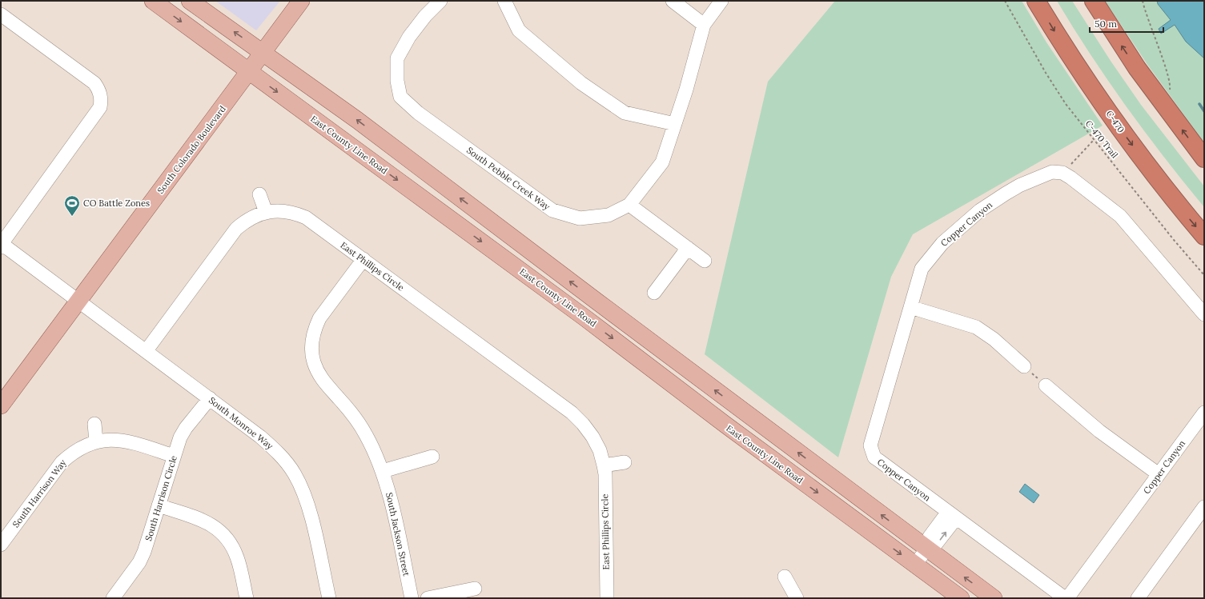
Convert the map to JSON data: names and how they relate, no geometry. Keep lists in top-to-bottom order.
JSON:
{
  "streets": {
    "highway": ["C-470"],
    "main road": ["East County Line Road", "South Colorado Boulevard"],
    "street": [
      "South Pebble Creek Way",
      "Copper Canyon",
      "East Phillips Circle",
      "South Monroe Way",
      "South Harrison Way",
      "South Harrison Circle",
      "South Jackson Street"
    ],
    "path": ["C-470 Trail"]
  },
  "crossings": [
    ["East County Line Road", "South Colorado Boulevard"],
    ["South Colorado Boulevard", "South Monroe Way"],
    ["East Phillips Circle", "South Monroe Way"],
    ["East Phillips Circle", "South Jackson Street"],
    ["South Monroe Way", "South Harrison Circle"],
    ["South Harrison Way", "South Harrison Circle"]
  ],
  "places": {
    "sports": ["CO Battle Zones"]
  },
  "scale_bar": "50 m"
}
